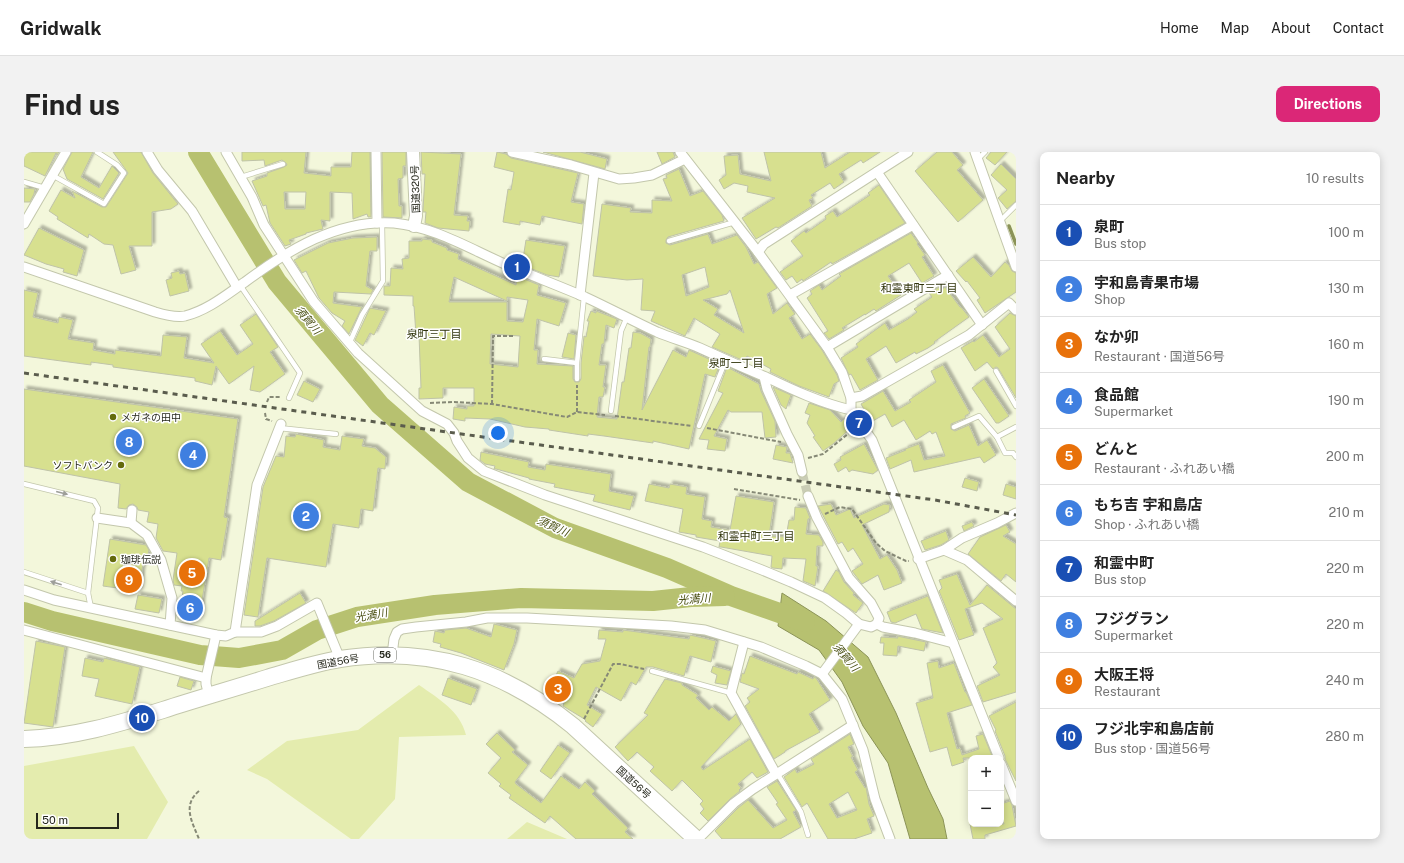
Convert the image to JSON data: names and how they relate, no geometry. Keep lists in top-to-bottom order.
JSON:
{
  "streets": {
    "highway": ["56", "国道56号"],
    "street": ["国道320号"]
  },
  "districts": [
    "和霊東町三丁目",
    "泉町三丁目",
    "泉町一丁目",
    "和霊中町三丁目"
  ],
  "water": ["須賀川", "光満川"],
  "places": ["メガネの田中", "ソフトバンク", "珈琲伝説"],
  "scale_bar": "50 m",
  "page": {
    "header": "Gridwalk",
    "nav": [
      "Home",
      "Map",
      "About",
      "Contact"
    ],
    "buttons": "Directions",
    "title": "Find us",
    "heading": ["Nearby", "10 results"],
    "list": [
      {
        "mark": "1",
        "name": "泉町",
        "note": "Bus stop",
        "value": "100 m"
      },
      {
        "mark": "2",
        "name": "宇和島青果市場",
        "note": "Shop",
        "value": "130 m"
      },
      {
        "mark": "3",
        "name": "なか卯",
        "note": "Restaurant · 国道56号",
        "value": "160 m"
      },
      {
        "mark": "4",
        "name": "食品館",
        "note": "Supermarket",
        "value": "190 m"
      },
      {
        "mark": "5",
        "name": "どんと",
        "note": "Restaurant · ふれあい橋",
        "value": "200 m"
      },
      {
        "mark": "6",
        "name": "もち吉 宇和島店",
        "note": "Shop · ふれあい橋",
        "value": "210 m"
      },
      {
        "mark": "7",
        "name": "和霊中町",
        "note": "Bus stop",
        "value": "220 m"
      },
      {
        "mark": "8",
        "name": "フジグラン",
        "note": "Supermarket",
        "value": "220 m"
      },
      {
        "mark": "9",
        "name": "大阪王将",
        "note": "Restaurant",
        "value": "240 m"
      },
      {
        "mark": "10",
        "name": "フジ北宇和島店前",
        "note": "Bus stop · 国道56号",
        "value": "280 m"
      }
    ],
    "pins": [
      "1",
      "7",
      "8",
      "4",
      "2",
      "5",
      "9",
      "6",
      "3",
      "10"
    ],
    "map_buttons": ["+", "−"],
    "scale": "50 m"
  }
}
